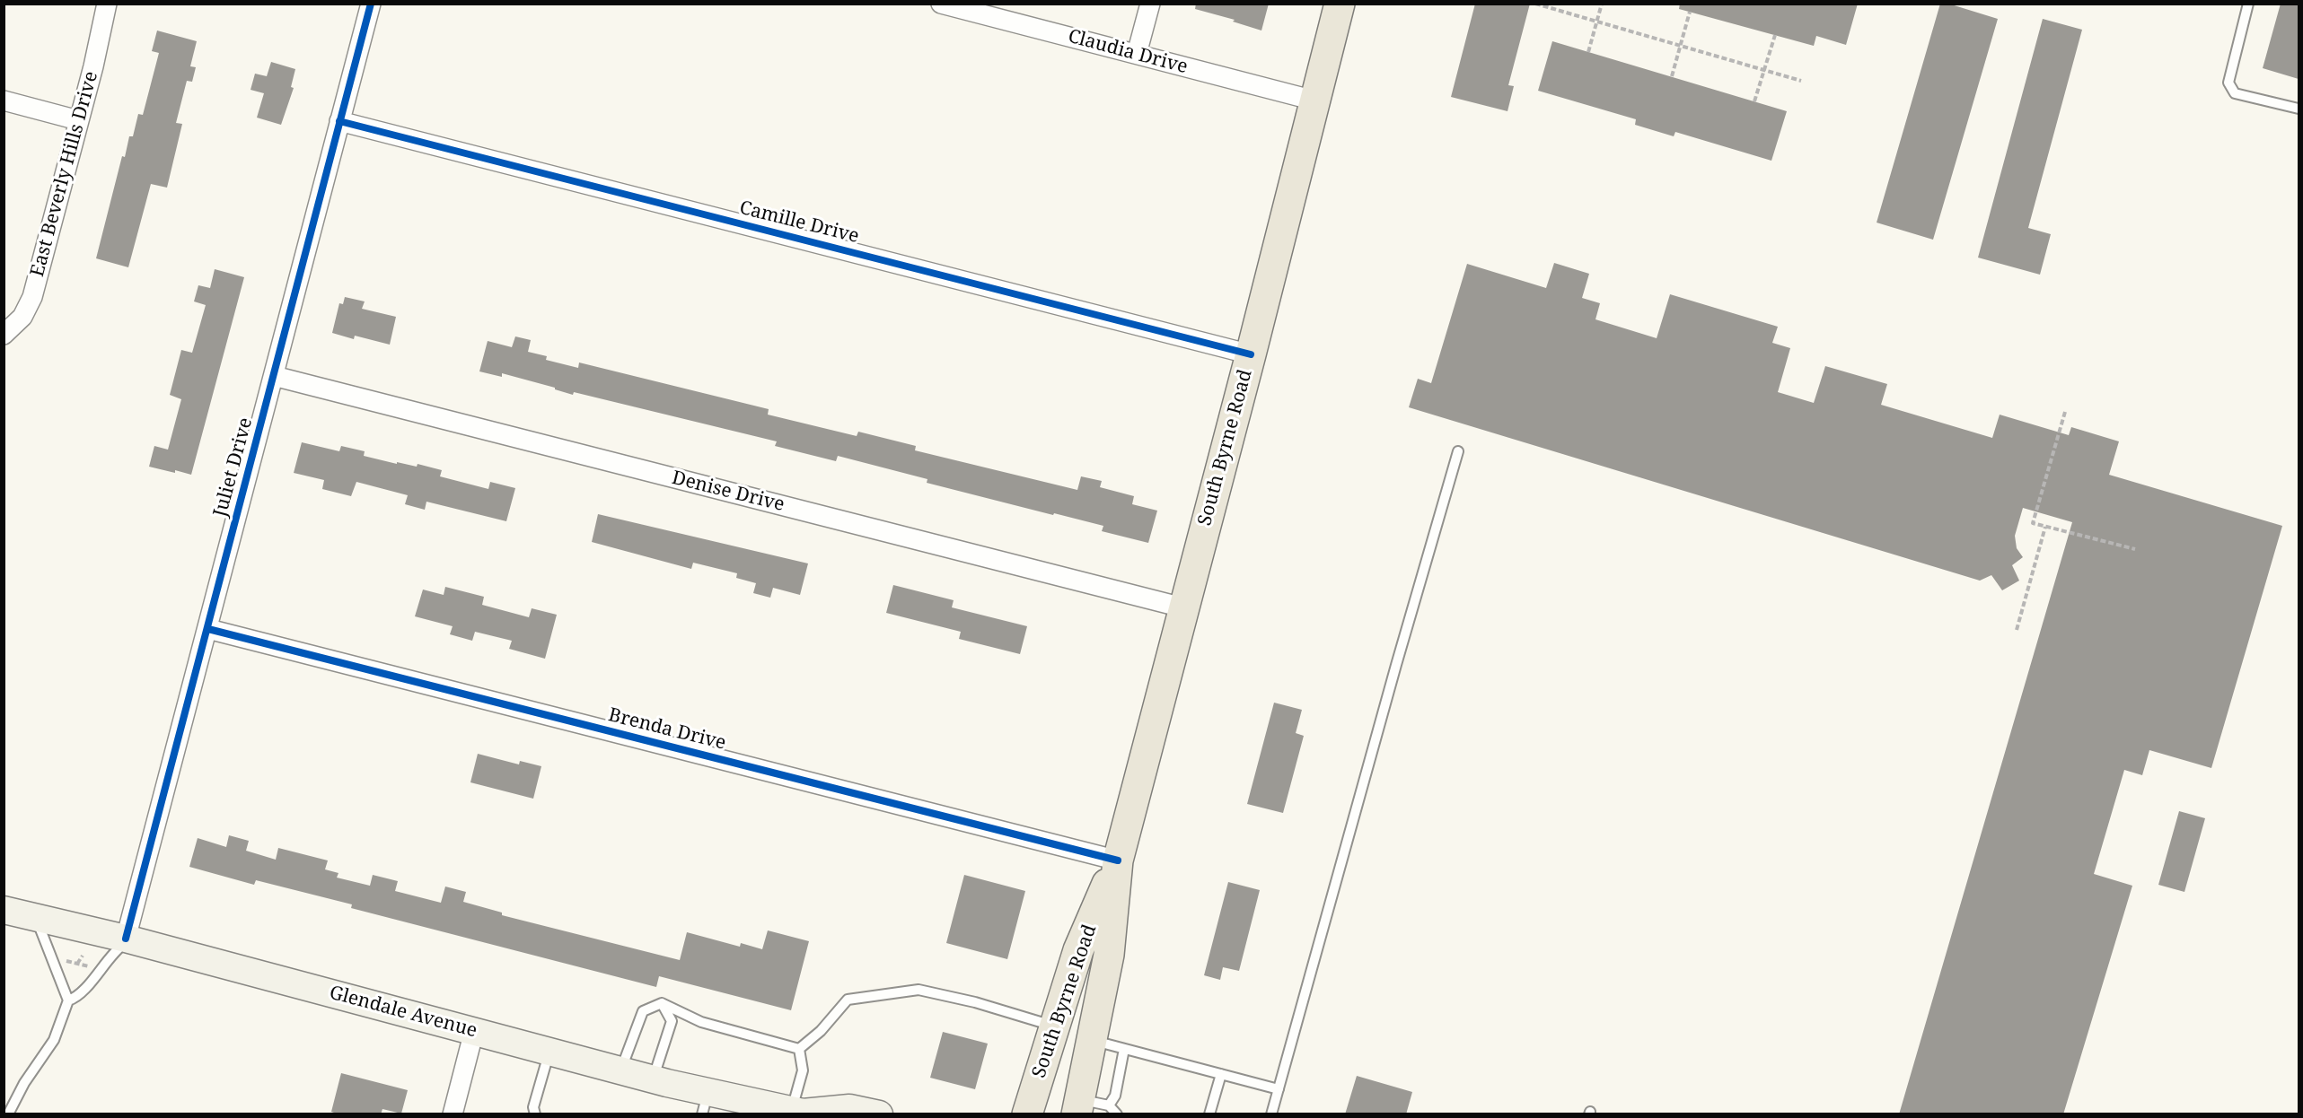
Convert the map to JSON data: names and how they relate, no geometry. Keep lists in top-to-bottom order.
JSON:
{
  "streets": {
    "main road": ["South Byrne Road", "Glendale Avenue"],
    "street": [
      "Claudia Drive",
      "East Beverly Hills Drive",
      "Camille Drive",
      "Juliet Drive",
      "Denise Drive",
      "Brenda Drive"
    ]
  },
  "crossings": [
    ["Claudia Drive", "South Byrne Road"],
    ["Camille Drive", "South Byrne Road"],
    ["Camille Drive", "Juliet Drive"],
    ["South Byrne Road", "Denise Drive"],
    ["South Byrne Road", "Brenda Drive"],
    ["Juliet Drive", "Denise Drive"],
    ["Juliet Drive", "Brenda Drive"],
    ["Juliet Drive", "Glendale Avenue"]
  ]
}
